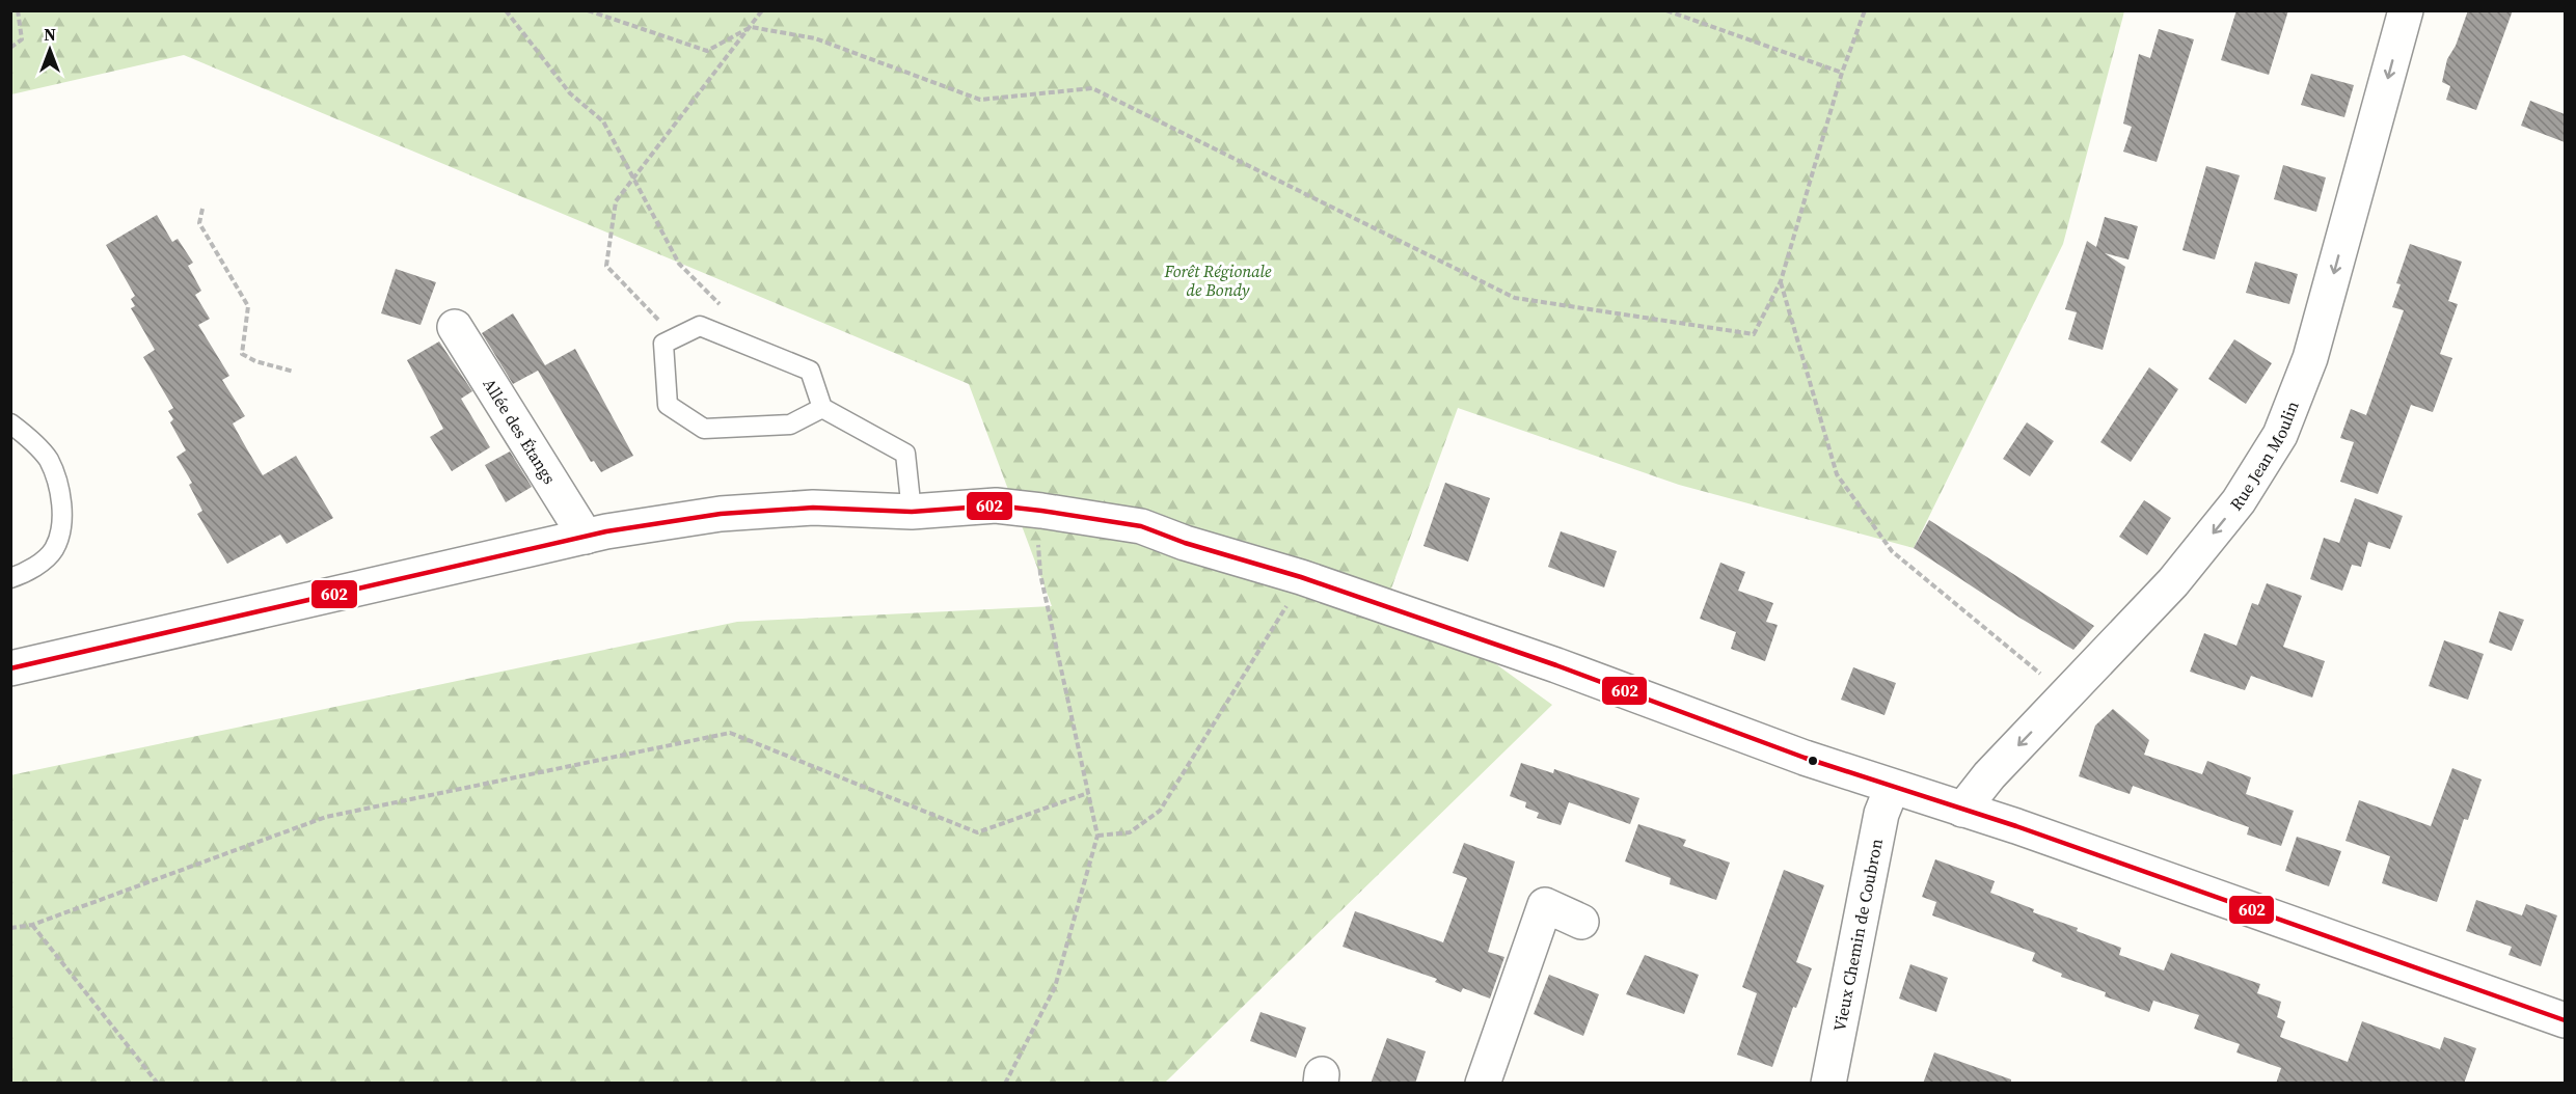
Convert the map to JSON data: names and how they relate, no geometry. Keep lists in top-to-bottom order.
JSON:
{
  "streets": {
    "street": ["Allée des Étangs", "Rue Jean Moulin", "Vieux Chemin de Coubron"]
  },
  "one_way": ["Rue Jean Moulin"],
  "parks": ["Forêt Régionale de Bondy"],
  "lines": ["transit line 602"],
  "north": "top"
}
